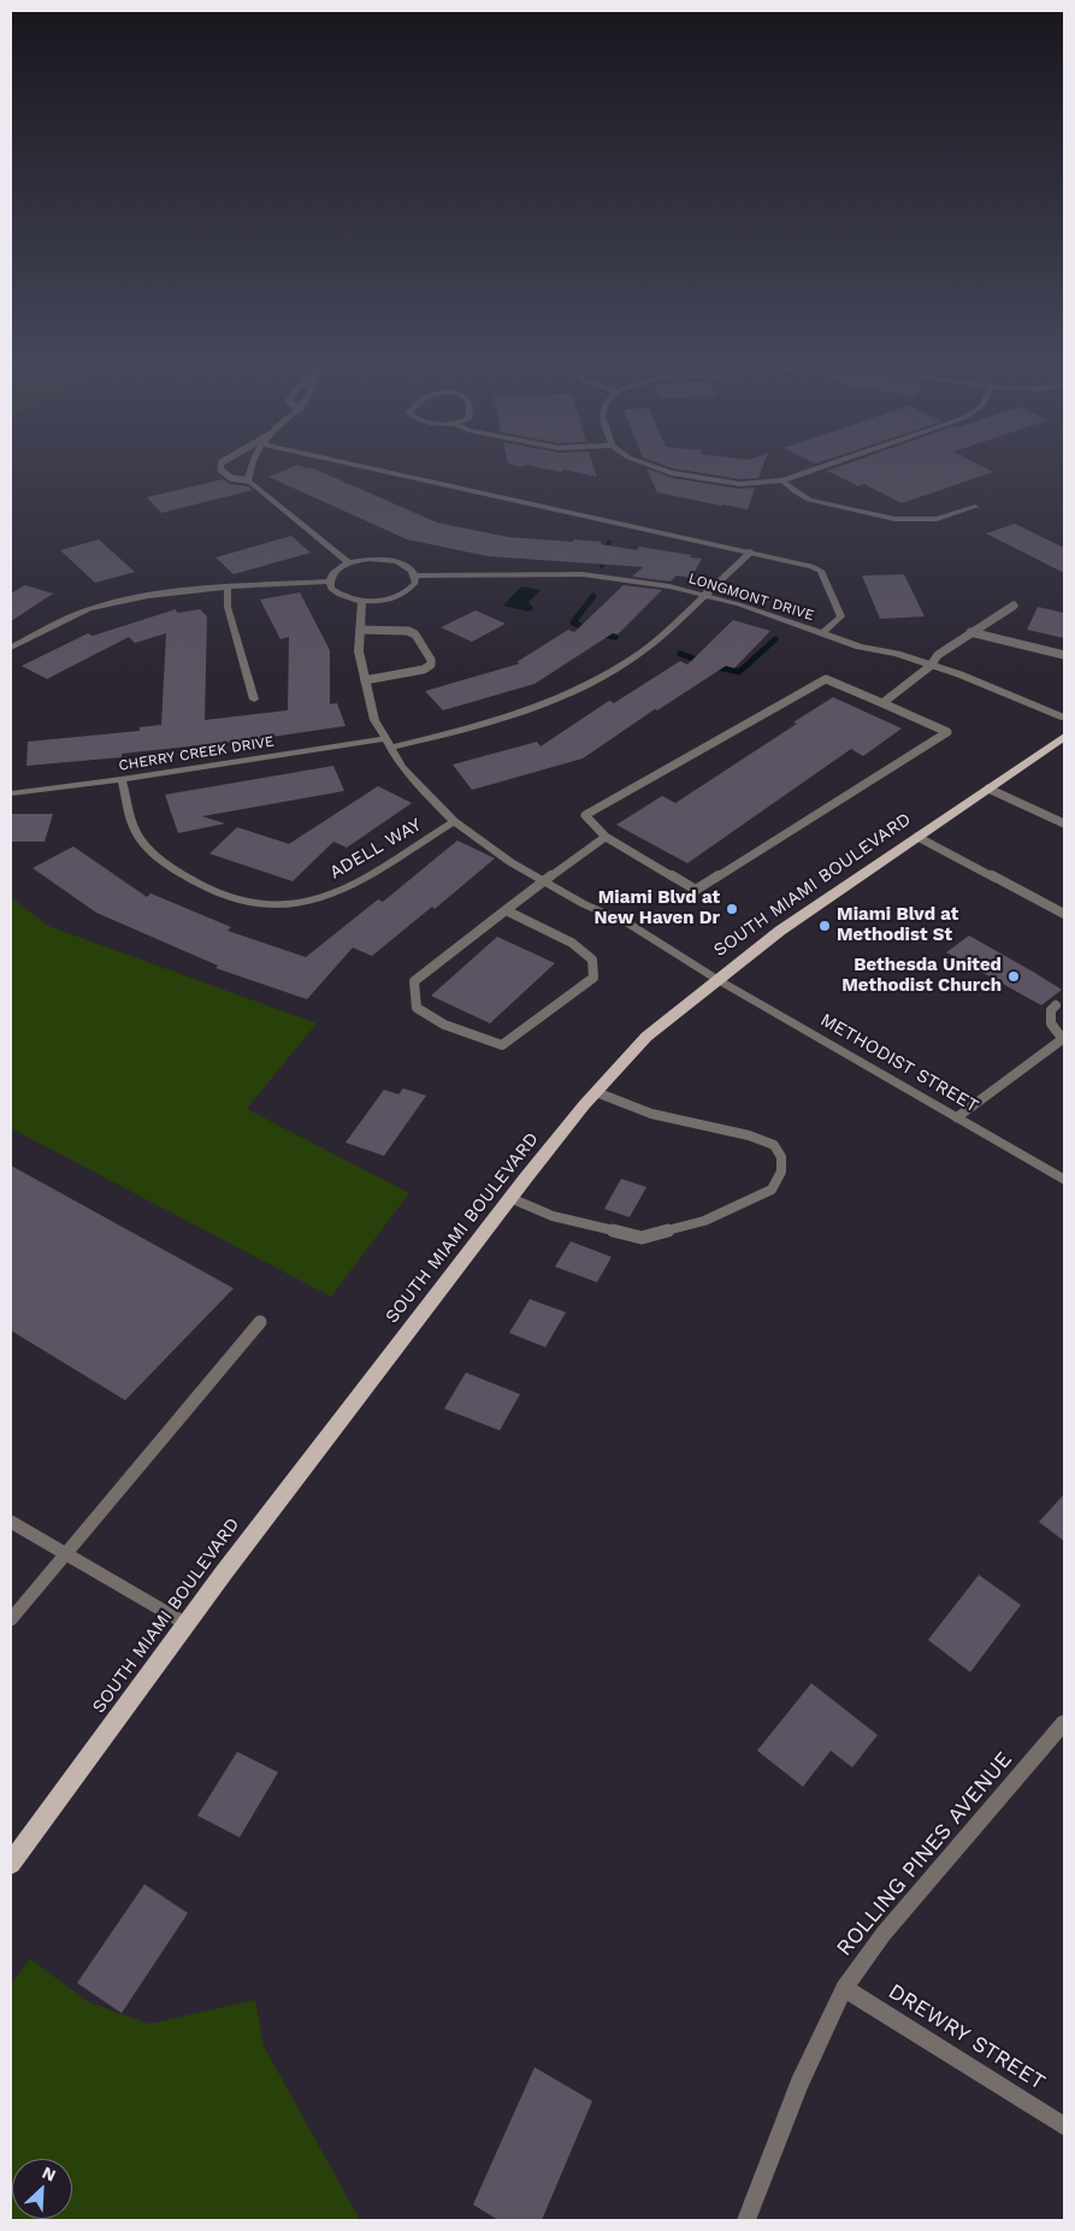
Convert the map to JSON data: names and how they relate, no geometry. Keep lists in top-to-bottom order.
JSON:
{
  "streets": {
    "main road": ["SOUTH MIAMI BOULEVARD"],
    "street": [
      "LONGMONT DRIVE",
      "CHERRY CREEK DRIVE",
      "ADELL WAY",
      "METHODIST STREET",
      "ROLLING PINES AVENUE",
      "DREWRY STREET"
    ]
  },
  "crossings": [
    ["LONGMONT DRIVE", "CHERRY CREEK DRIVE"],
    ["CHERRY CREEK DRIVE", "ADELL WAY"],
    ["CHERRY CREEK DRIVE", "METHODIST STREET"],
    ["ADELL WAY", "METHODIST STREET"],
    ["SOUTH MIAMI BOULEVARD", "METHODIST STREET"],
    ["ROLLING PINES AVENUE", "DREWRY STREET"]
  ],
  "places": ["Miami Blvd at New Haven Dr", "Miami Blvd at Methodist St", "Bethesda United Methodist Church"],
  "north": "top right"
}
